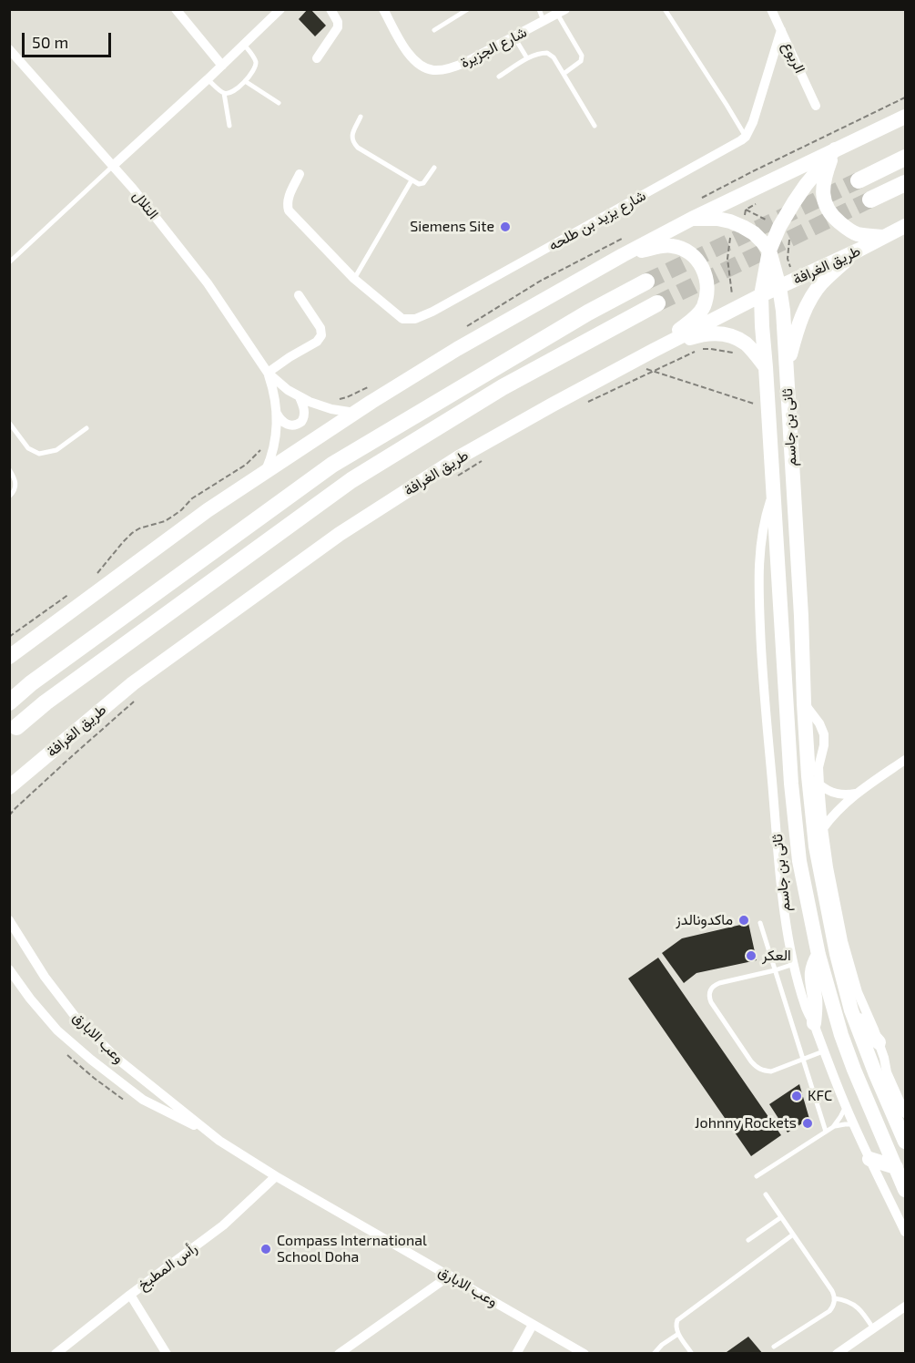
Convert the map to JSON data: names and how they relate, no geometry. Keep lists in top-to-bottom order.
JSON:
{
  "streets": {
    "main road": ["طريق الغرافة", "ثانى بن جاسم"],
    "street": [
      "شارع الجزيرة",
      "الربوع",
      "التلال",
      "شارع يزيد بن طلحه",
      "وعب الابارق",
      "رأس المطبخ"
    ]
  },
  "crossings": [
    ["طريق الغرافة", "ثانى بن جاسم"],
    ["وعب الابارق", "رأس المطبخ"]
  ],
  "places": [
    "Siemens Site",
    "ماكدونالدز",
    "العكر",
    "KFC",
    "Johnny Rockets",
    "Compass International School Doha"
  ],
  "scale_bar": "50 m"
}
